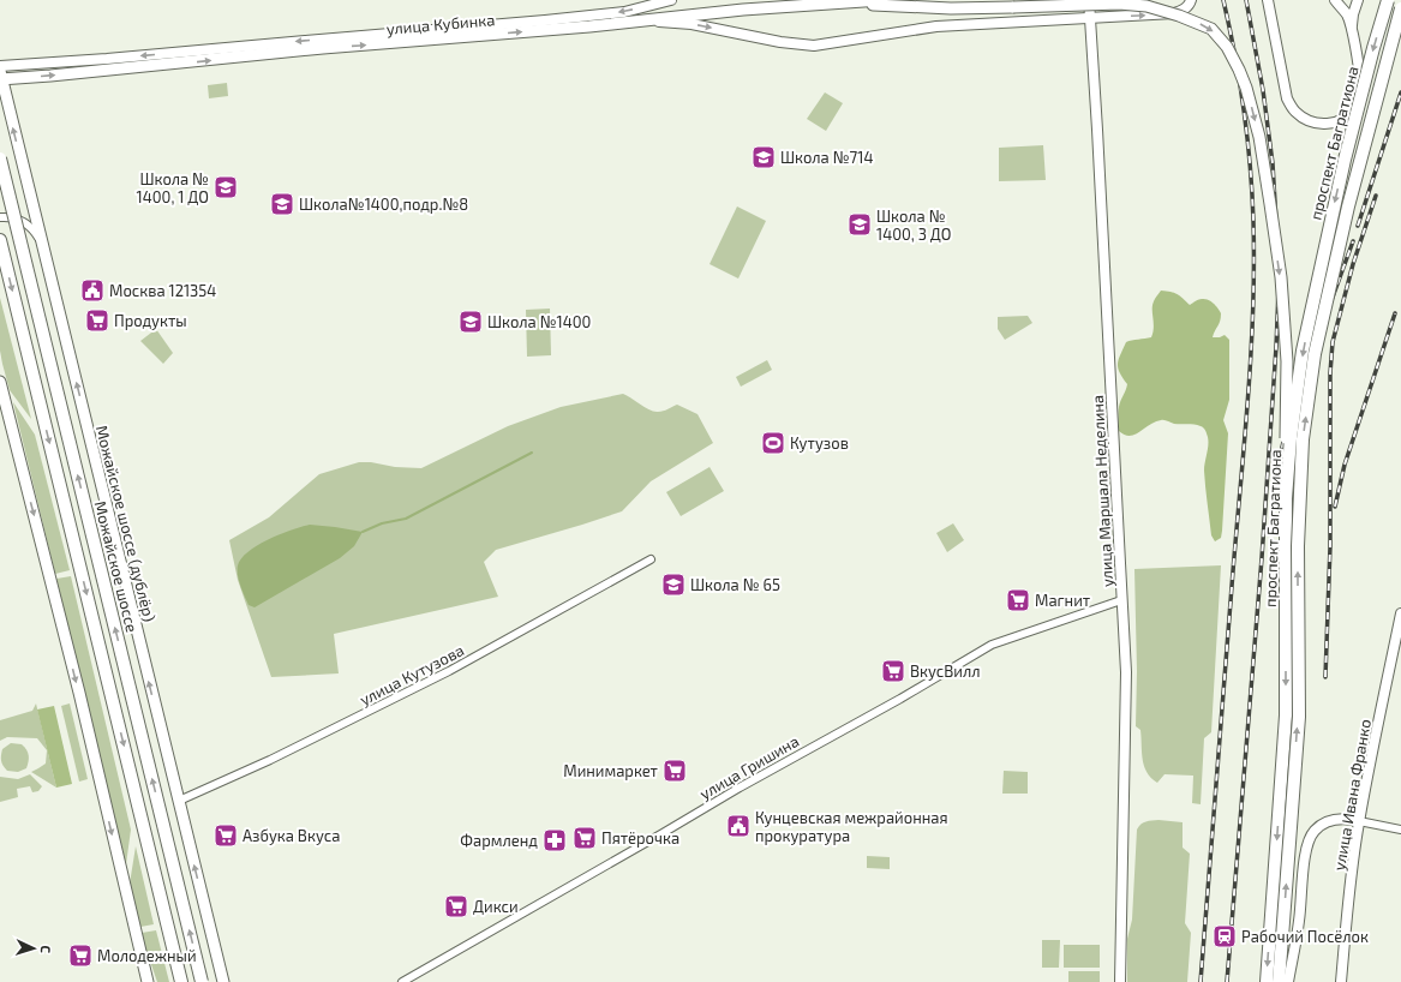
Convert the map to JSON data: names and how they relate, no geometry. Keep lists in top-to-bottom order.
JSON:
{
  "streets": {
    "main road": [
      "улица Кубинка",
      "проспект Багратиона",
      "Можайское шоссе (дублёр)",
      "Можайское шоссе"
    ],
    "street": [
      "улица Маршала Неделина",
      "улица Кутузова",
      "улица Гришина",
      "улица Ивана Франко"
    ]
  },
  "crossings": [
    ["улица Кубинка", "Можайское шоссе (дублёр)"],
    ["улица Маршала Неделина", "улица Гришина"],
    ["Можайское шоссе (дублёр)", "улица Кутузова"]
  ],
  "one_way": ["улица Кубинка"],
  "places": {
    "school or university": [
      "Школа №714",
      "Школа № 1400, 1 ДО",
      "Школа№1400,подр.№8",
      "Школа № 1400, 3 ДО",
      "Школа №1400",
      "Школа № 65"
    ],
    "public building": ["Москва 121354", "Кунцевская межрайонная прокуратура"],
    "supermarket": [
      "Продукты",
      "Магнит",
      "ВкусВилл",
      "Минимаркет",
      "Азбука Вкуса",
      "Пятёрочка",
      "Дикси",
      "Молодежный"
    ],
    "sports": ["Кутузов"],
    "pharmacy": ["Фармленд"],
    "station": ["Рабочий Посёлок"]
  },
  "north": "right"
}
